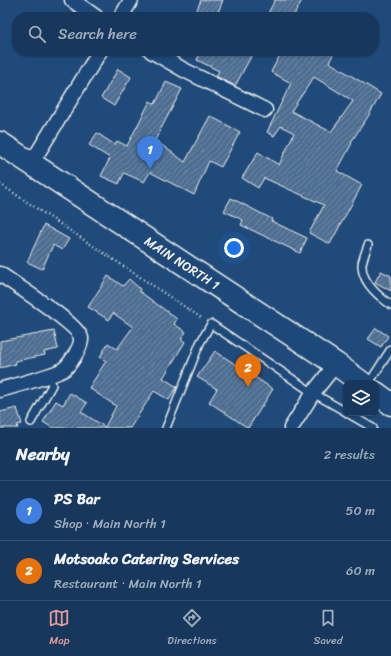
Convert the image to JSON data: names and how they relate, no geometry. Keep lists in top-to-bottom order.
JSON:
{
  "streets": {
    "main road": ["MAIN NORTH 1"]
  },
  "page": {
    "search": "Search here",
    "pins": ["1", "2"],
    "heading": ["Nearby", "2 results"],
    "list": [
      {
        "mark": "1",
        "name": "PS Bar",
        "note": "Shop · Main North 1",
        "value": "50 m"
      },
      {
        "mark": "2",
        "name": "Motsoako Catering Services",
        "note": "Restaurant · Main North 1",
        "value": "60 m"
      }
    ],
    "nav": ["Map", "Directions", "Saved"]
  }
}
